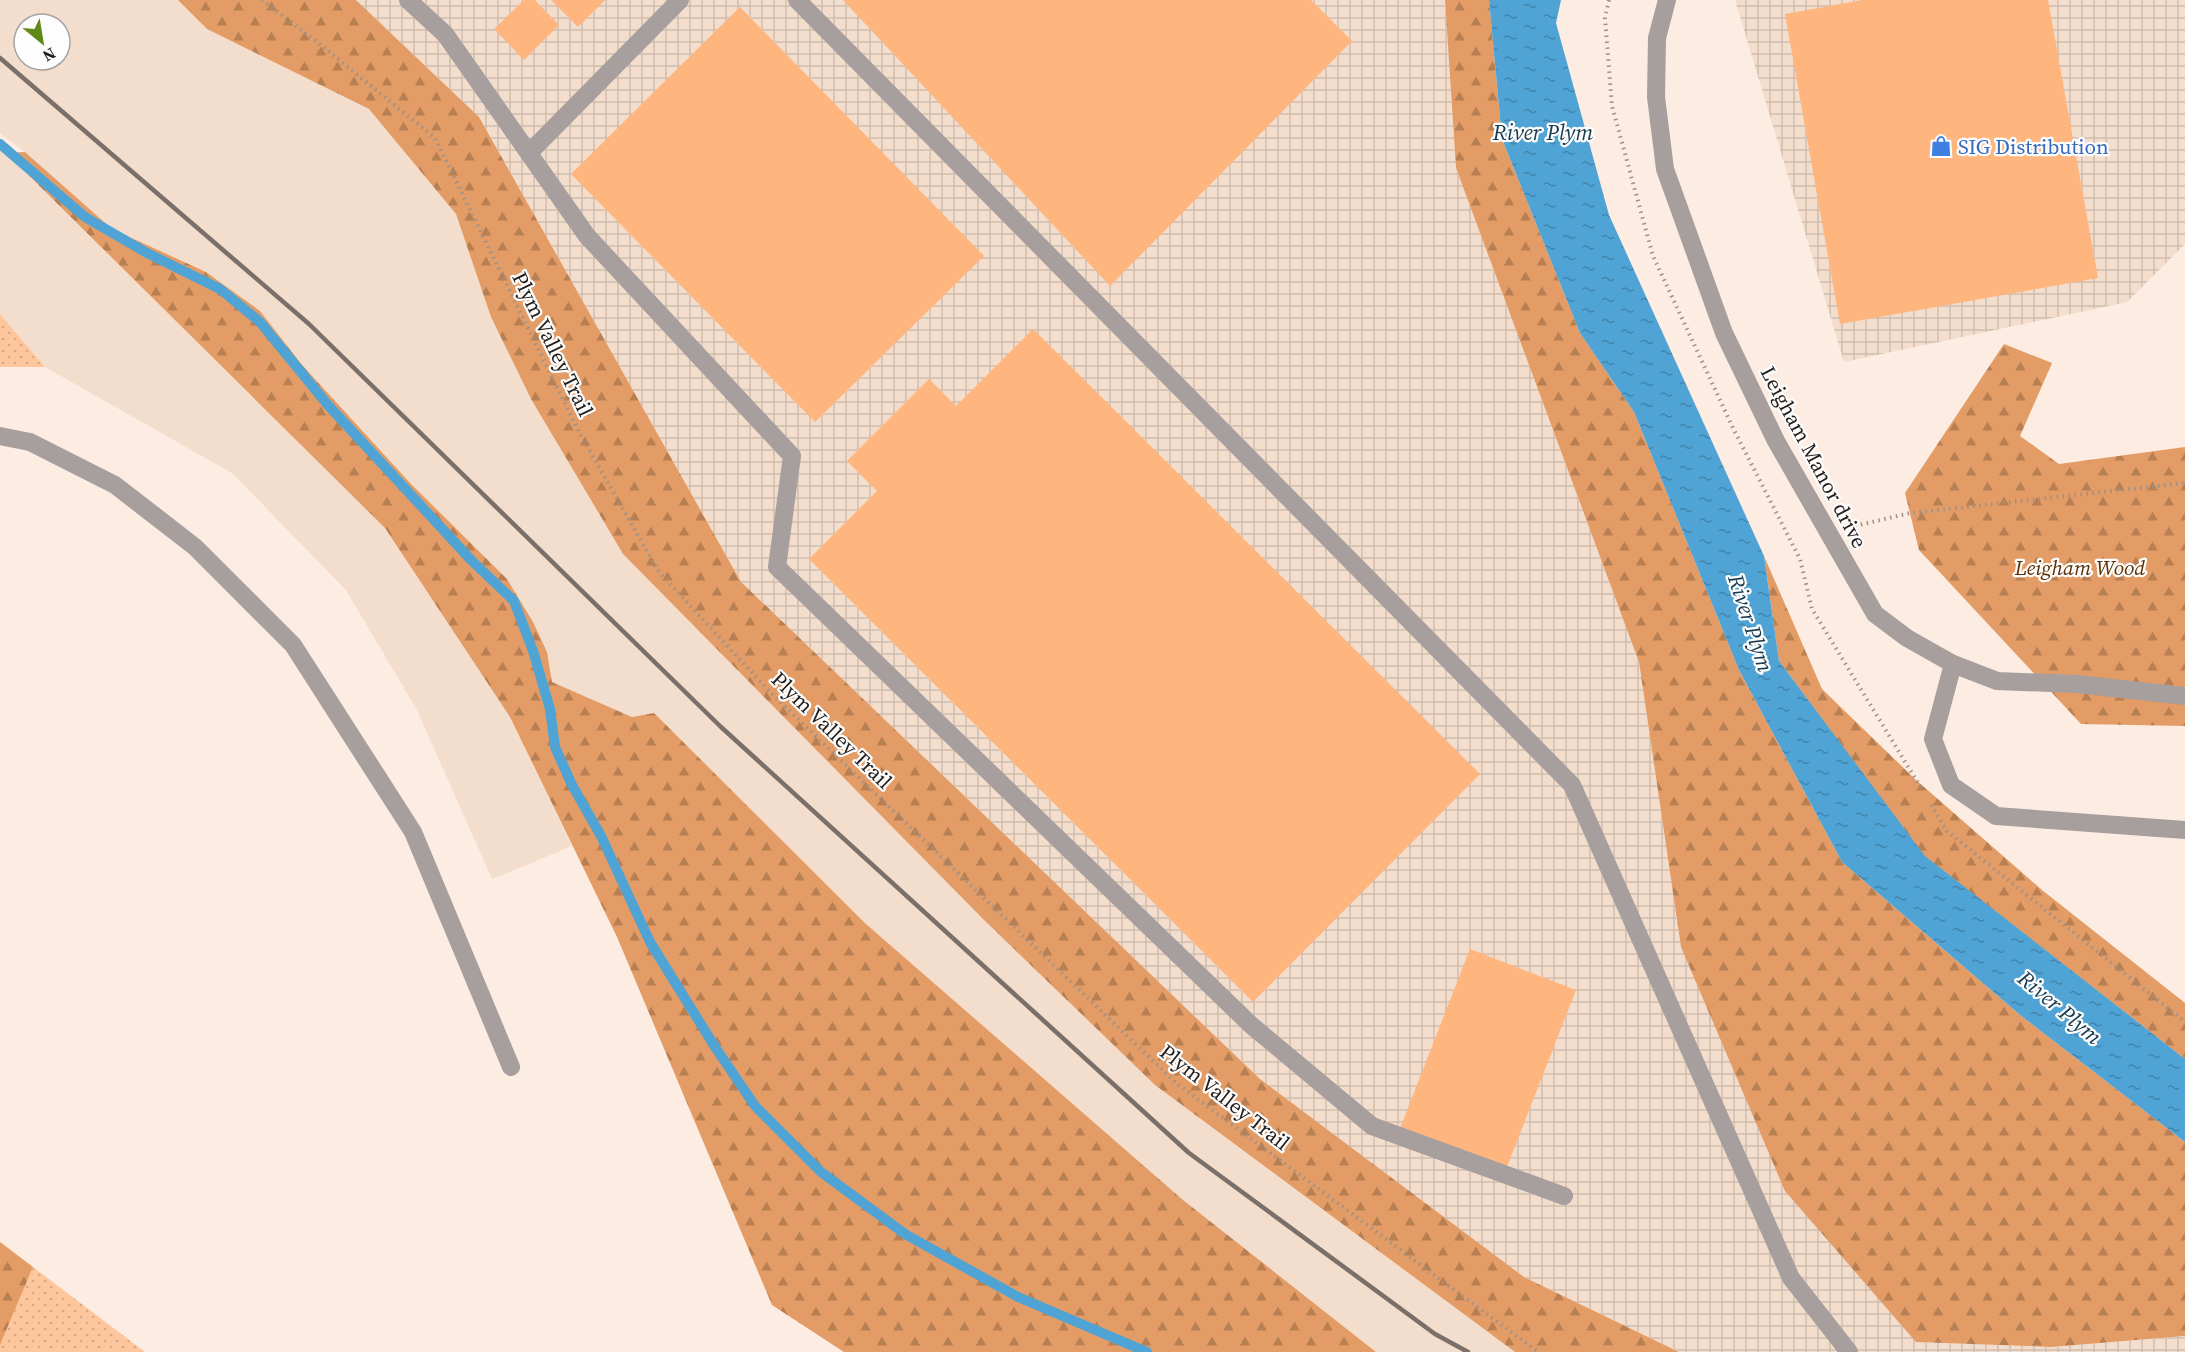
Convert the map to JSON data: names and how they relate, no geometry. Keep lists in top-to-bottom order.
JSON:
{
  "streets": {
    "street": ["Leigham Manor drive"],
    "path": ["Plym Valley Trail"]
  },
  "water": ["River Plym"],
  "parks": ["Leigham Wood"],
  "places": {
    "shop": ["SIG Distribution"]
  },
  "north": "bottom right"
}
